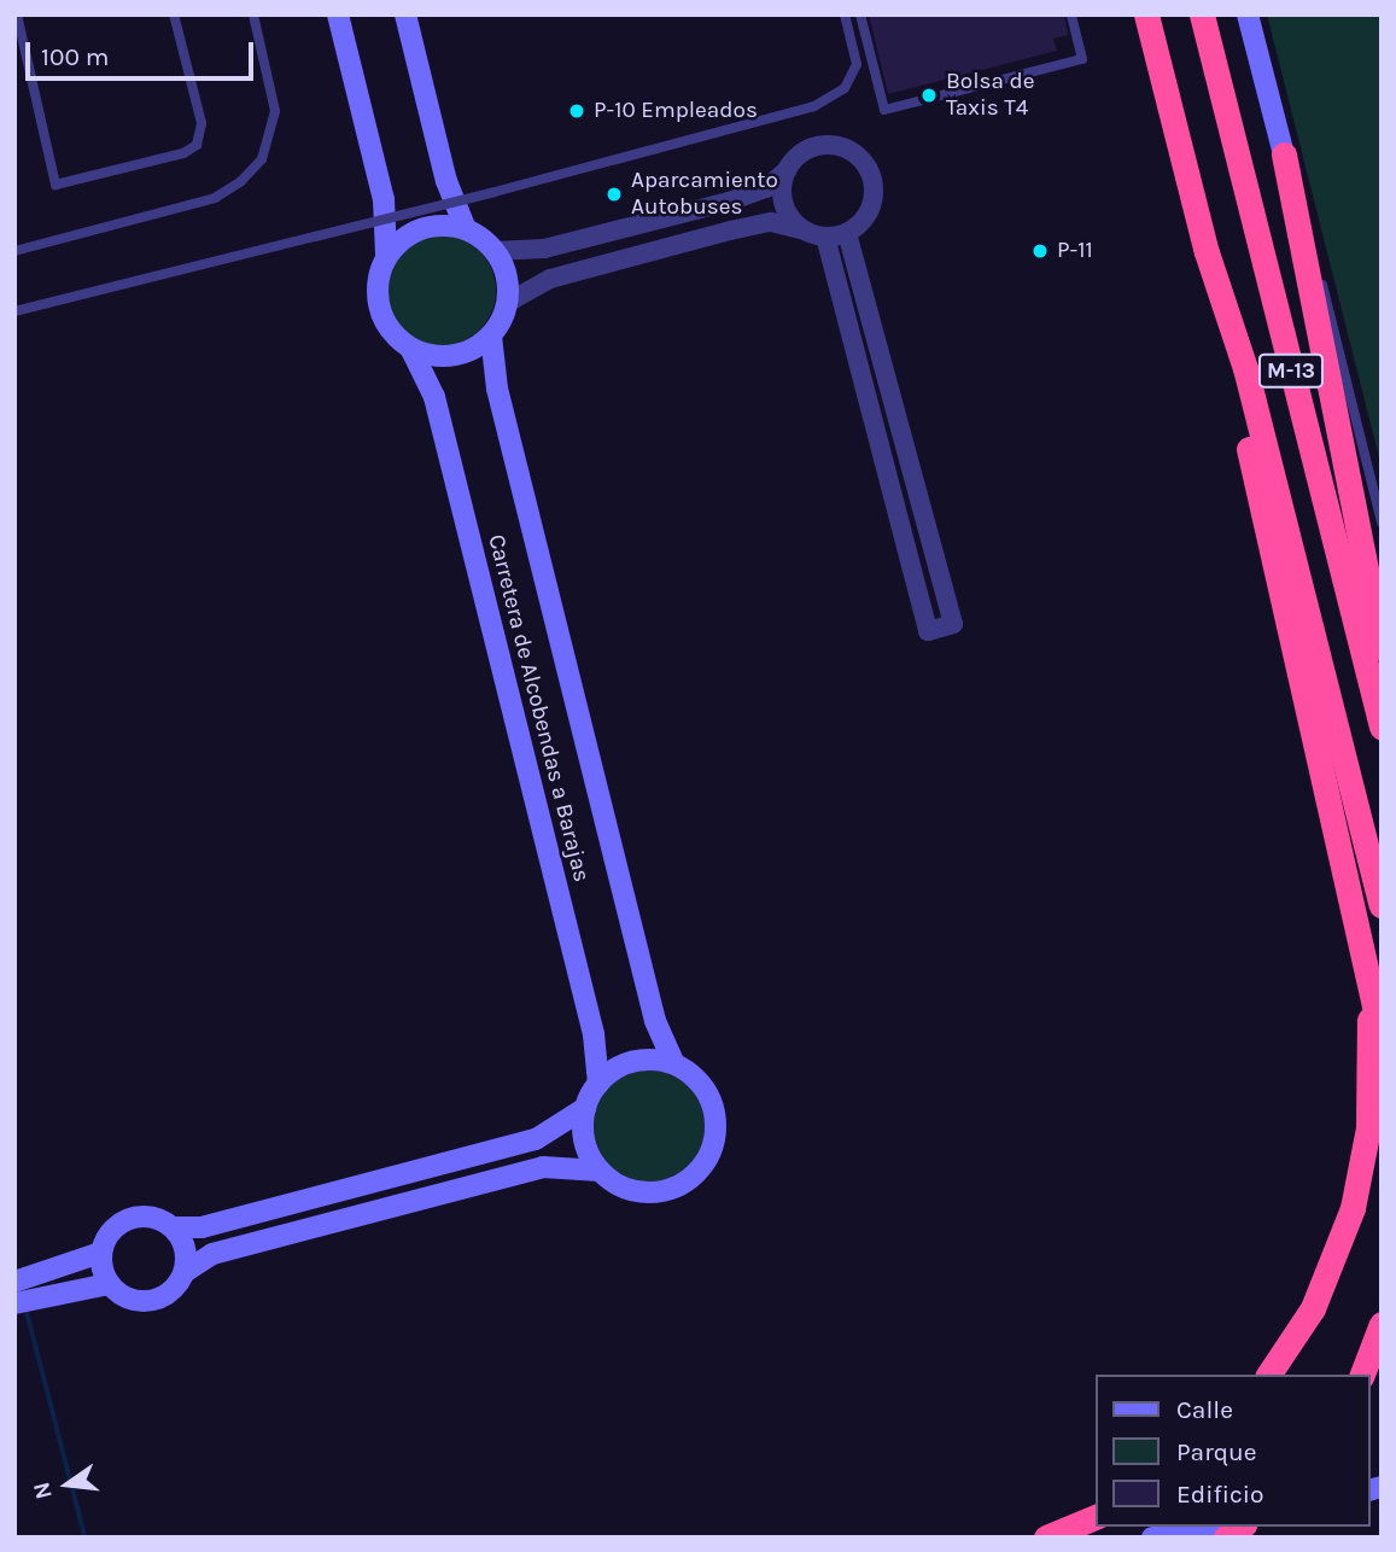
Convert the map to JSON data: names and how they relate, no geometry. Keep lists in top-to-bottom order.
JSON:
{
  "streets": {
    "highway": ["M-13"],
    "street": ["Carretera de Alcobendas a Barajas"]
  },
  "places": [
    "Bolsa de Taxis T4",
    "P-10 Empleados",
    "Aparcamiento Autobuses",
    "P-11"
  ],
  "legend": ["Calle", "Parque", "Edificio"],
  "scale_bar": "100 m",
  "north": "left"
}
